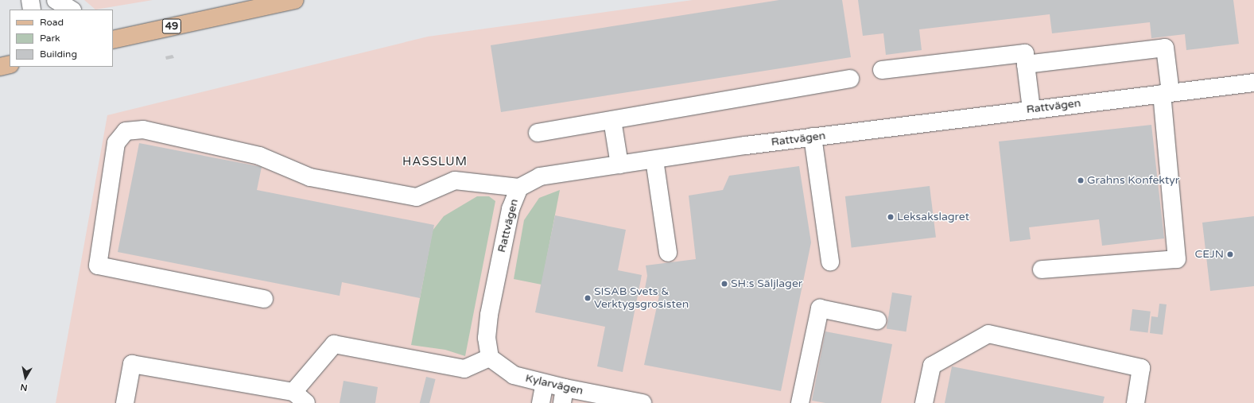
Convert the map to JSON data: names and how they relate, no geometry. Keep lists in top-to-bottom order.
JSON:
{
  "streets": {
    "main road": ["49"],
    "street": ["Rattvägen", "Kylarvägen"]
  },
  "crossings": [
    ["Rattvägen", "Kylarvägen"]
  ],
  "districts": ["HASSLUM"],
  "places": [
    "Grahns Konfektyr",
    "Leksakslagret",
    "CEJN",
    "SH:s Säljlager",
    "SISAB Svets & Verktygsgrosisten"
  ],
  "legend": ["Road", "Park", "Building"],
  "north": "bottom"
}
